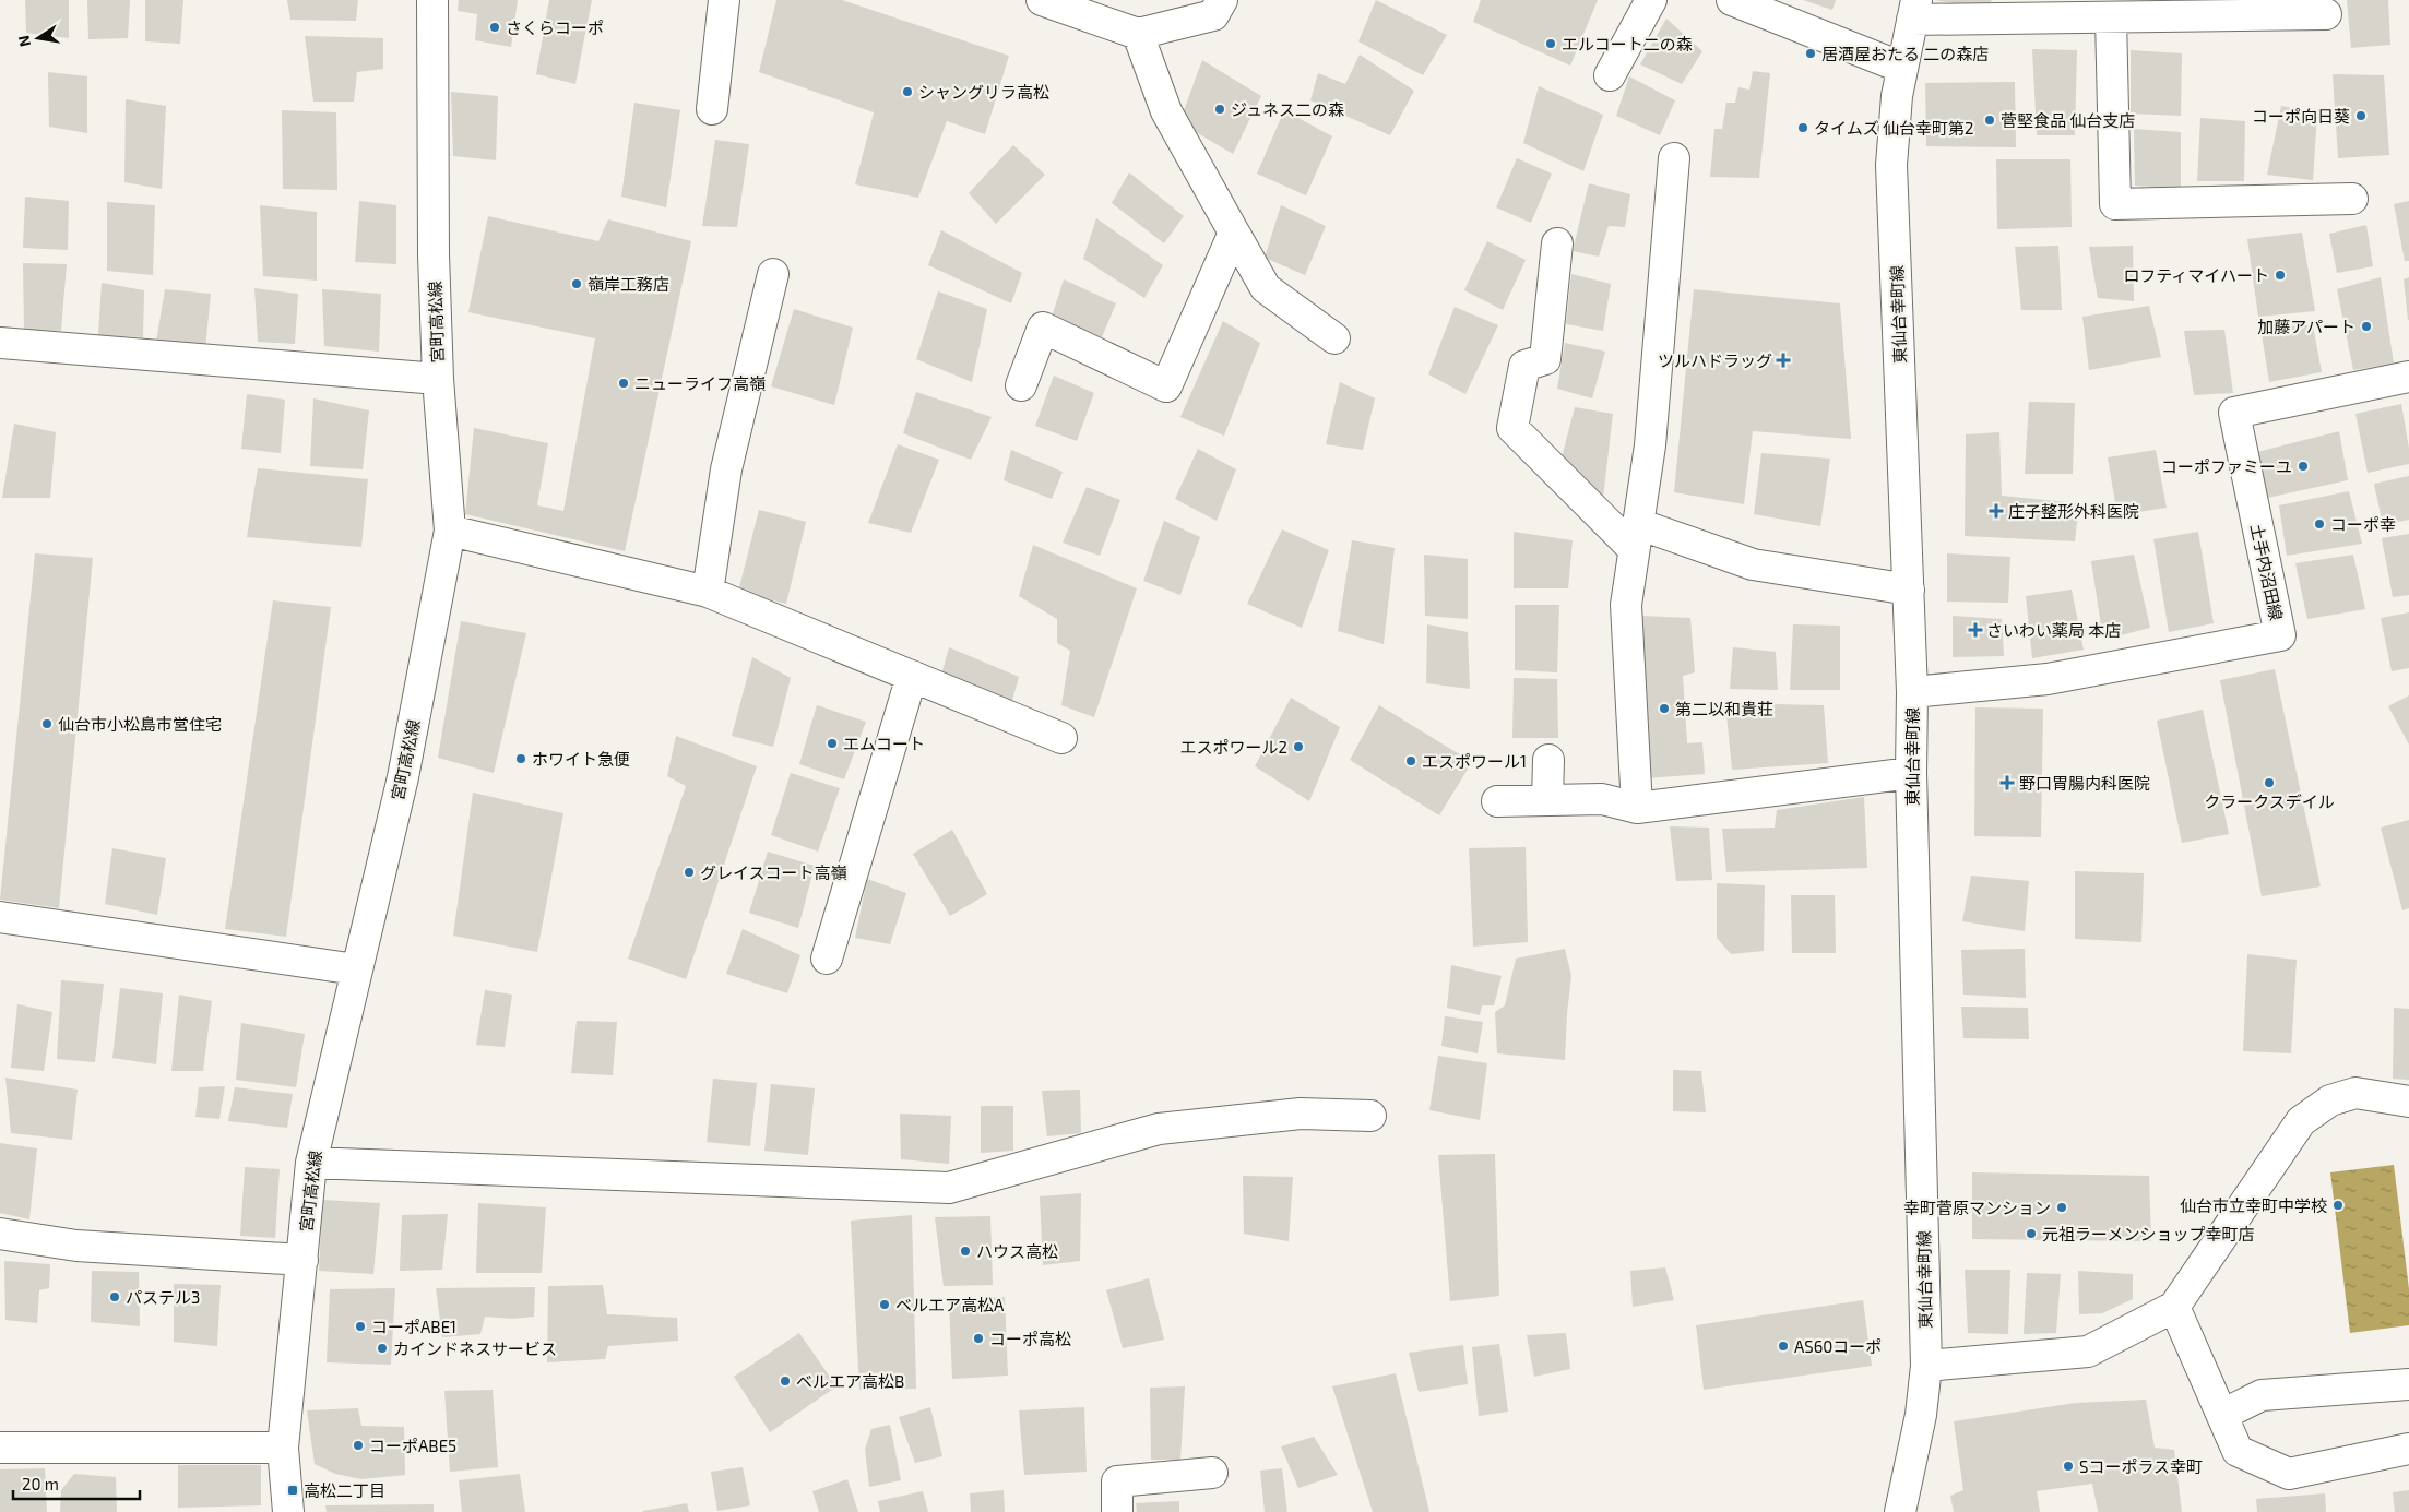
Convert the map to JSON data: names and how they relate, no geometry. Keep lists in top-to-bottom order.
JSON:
{
  "streets": {
    "street": ["東仙台幸町線", "宮町高松線", "土手内沼田線"]
  },
  "crossings": [
    ["東仙台幸町線", "土手内沼田線"]
  ],
  "places": {
    "other": [
      "さくらコーポ",
      "エルコート二の森",
      "居酒屋おたる 二の森店",
      "シャングリラ高松",
      "ジュネス二の森",
      "コーポ向日葵",
      "菅堅食品 仙台支店",
      "タイムズ 仙台幸町第2",
      "ロフティマイハート",
      "嶺岸工務店",
      "加藤アパート",
      "ニューライフ高嶺",
      "コーポファミーユ",
      "コーポ幸",
      "第二以和貴荘",
      "仙台市小松島市営住宅",
      "エムコート",
      "エスポワール2",
      "ホワイト急便",
      "エスポワール1",
      "クラークスデイル",
      "グレイスコート高嶺",
      "仙台市立幸町中学校",
      "幸町菅原マンション",
      "元祖ラーメンショップ幸町店",
      "ハウス高松",
      "パステル3",
      "ベルエア高松A",
      "コーポABE1",
      "コーポ高松",
      "AS60コーポ",
      "カインドネスサービス",
      "ベルエア高松B",
      "コーポABE5",
      "Sコーポラス幸町"
    ],
    "health": [
      "ツルハドラッグ",
      "庄子整形外科医院",
      "さいわい薬局 本店",
      "野口胃腸内科医院"
    ],
    "transit": ["高松二丁目"]
  },
  "scale_bar": "20 m",
  "north": "left"
}
